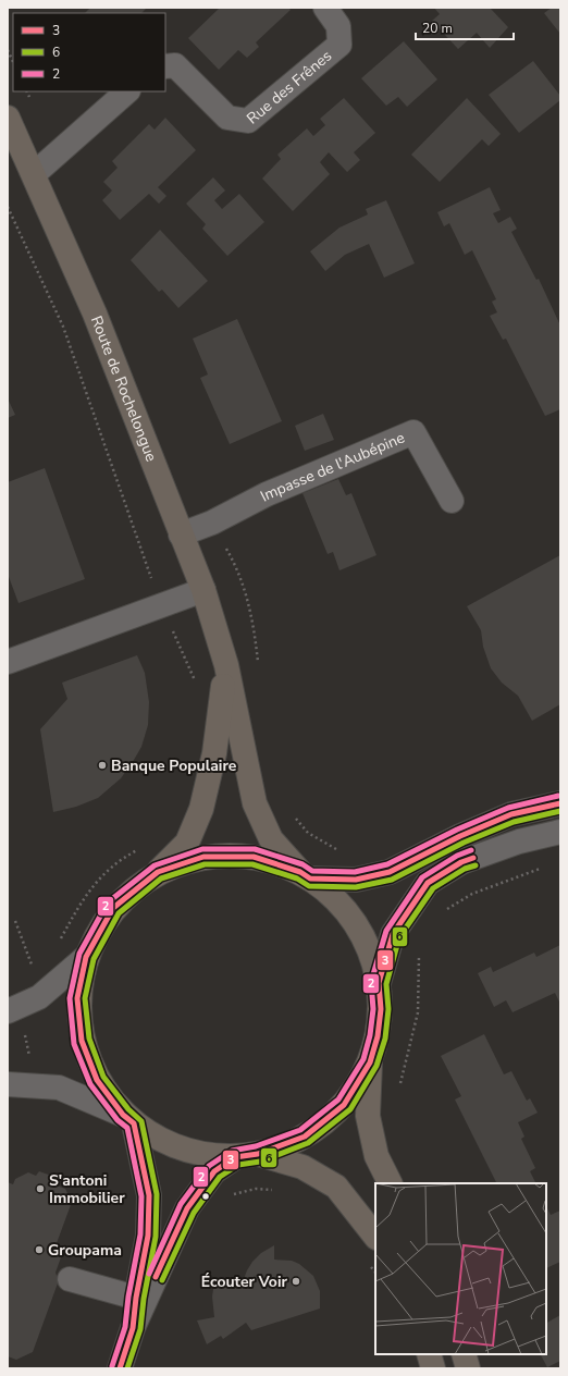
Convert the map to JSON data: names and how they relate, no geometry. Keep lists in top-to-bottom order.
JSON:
{
  "streets": {
    "main road": ["Route de Rochelongue"],
    "street": ["Rue des Frênes", "Impasse de l'Aubépine"]
  },
  "crossings": [
    ["Route de Rochelongue", "Impasse de l'Aubépine"]
  ],
  "places": [
    "Banque Populaire",
    "S'antoni Immobilier",
    "Groupama",
    "Écouter Voir"
  ],
  "lines": ["transit line 2", "transit line 3", "transit line 6"],
  "legend": ["3", "6", "2"],
  "scale_bar": "20 m"
}
